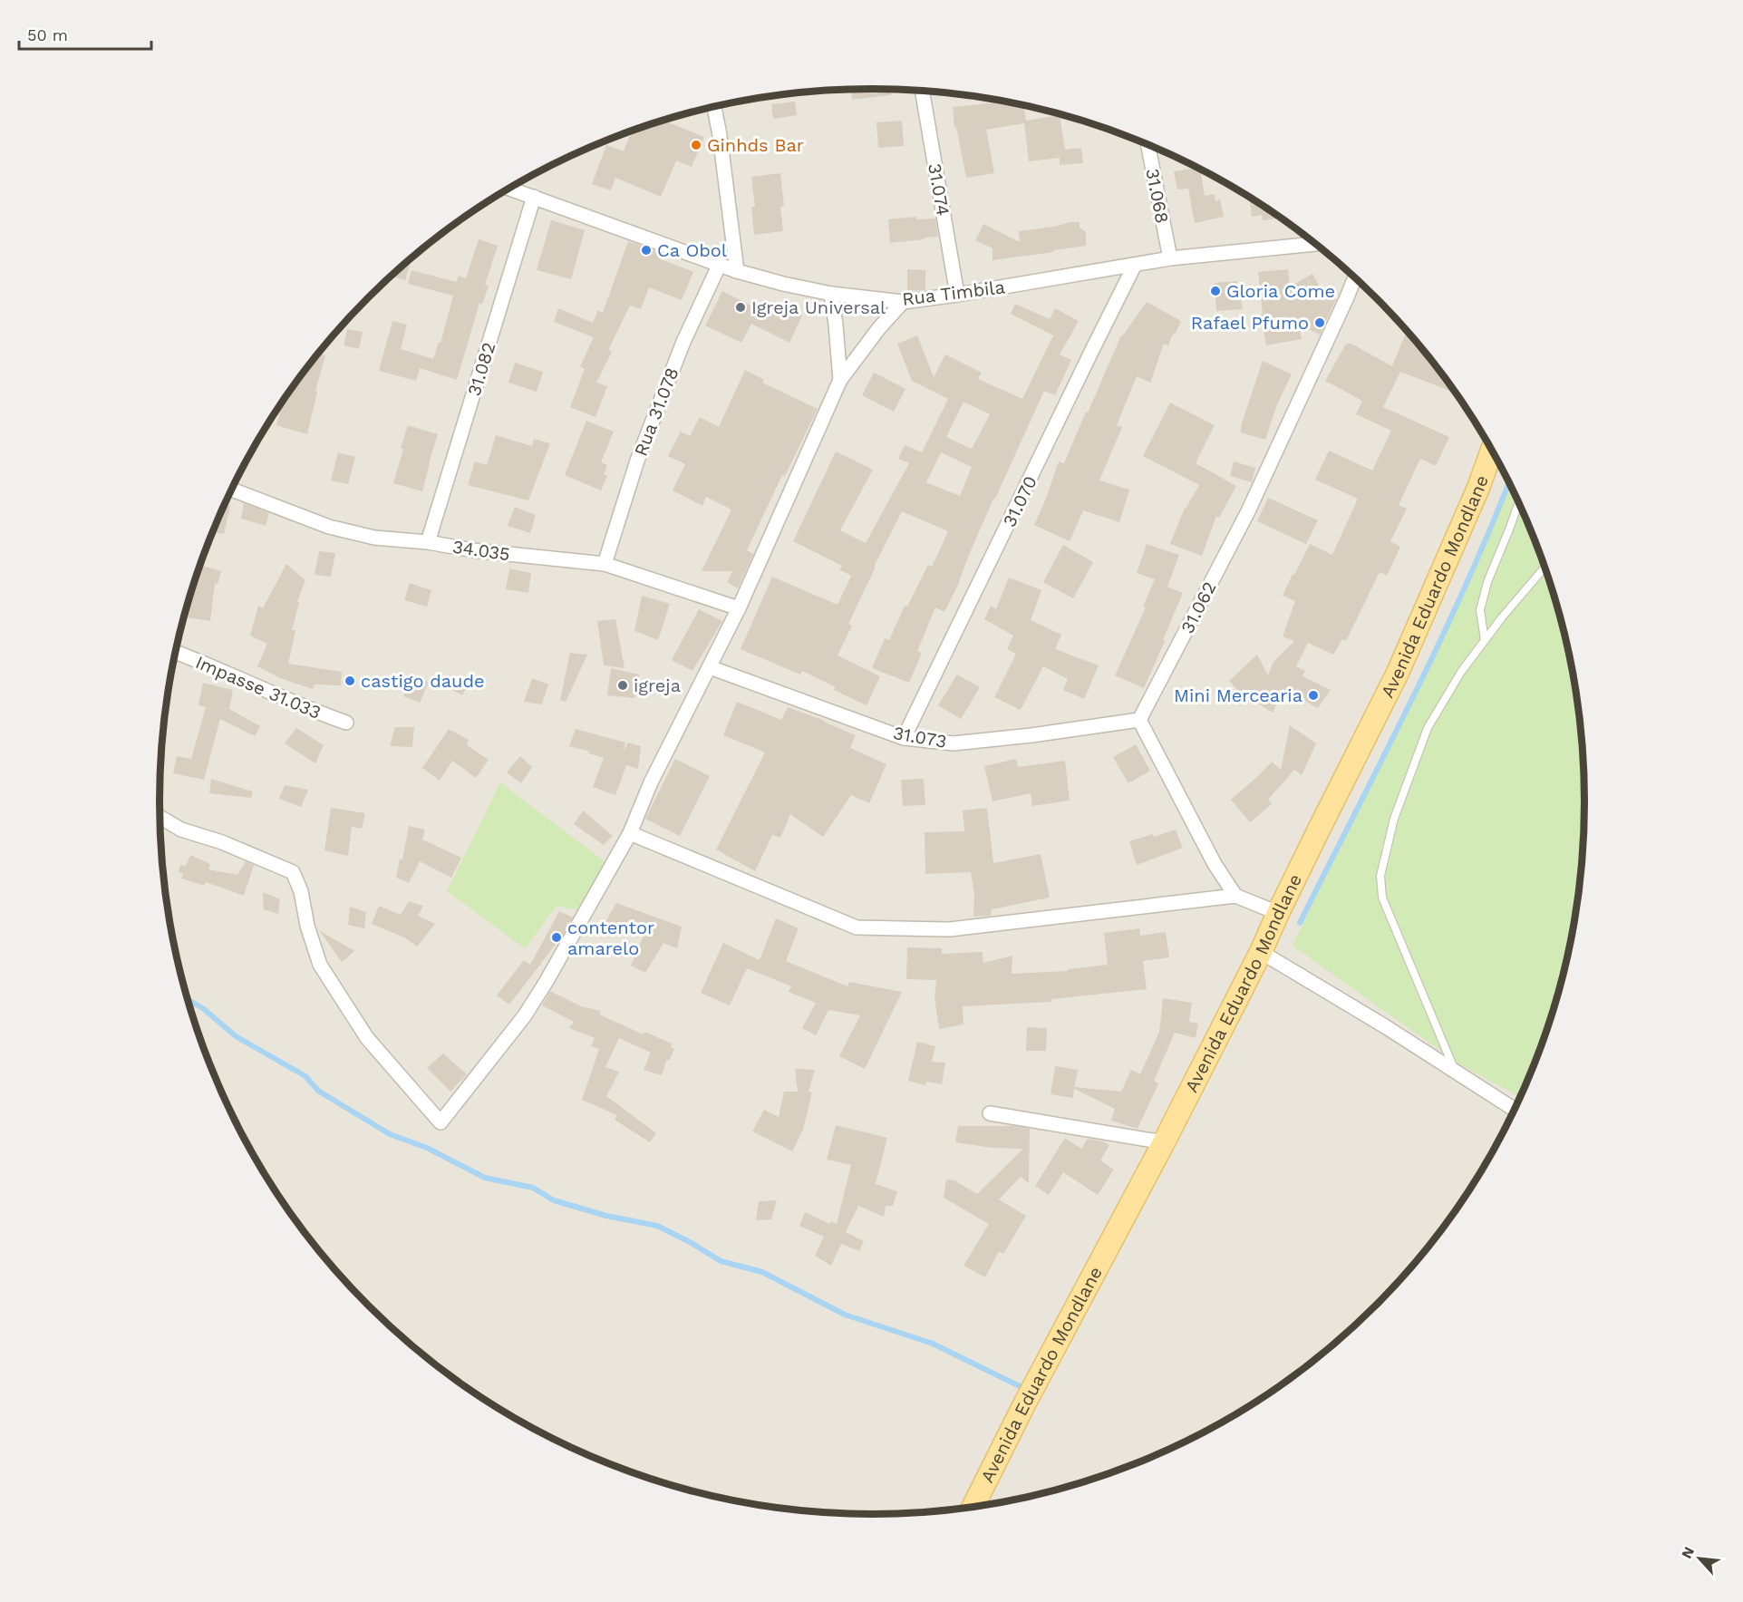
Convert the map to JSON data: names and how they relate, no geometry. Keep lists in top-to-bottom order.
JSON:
{
  "streets": {
    "main road": ["Avenida Eduardo Mondlane"],
    "street": [
      "31.074",
      "31.068",
      "Rua Timbila",
      "31.082",
      "Rua 31.078",
      "31.070",
      "34.035",
      "31.062",
      "Impasse 31.033",
      "31.073"
    ]
  },
  "crossings": [
    ["31.074", "Rua Timbila"],
    ["31.068", "Rua Timbila"],
    ["Rua Timbila", "31.082"],
    ["Rua Timbila", "Rua 31.078"],
    ["Rua Timbila", "31.070"],
    ["31.082", "34.035"],
    ["Rua 31.078", "34.035"],
    ["31.070", "31.073"],
    ["31.062", "31.073"]
  ],
  "places": [
    "Ginhds Bar",
    "Ca Obol",
    "Gloria Come",
    "Igreja Universal",
    "Rafael Pfumo",
    "castigo daude",
    "igreja",
    "Mini Mercearia",
    "contentor amarelo"
  ],
  "scale_bar": "50 m",
  "north": "top left"
}
